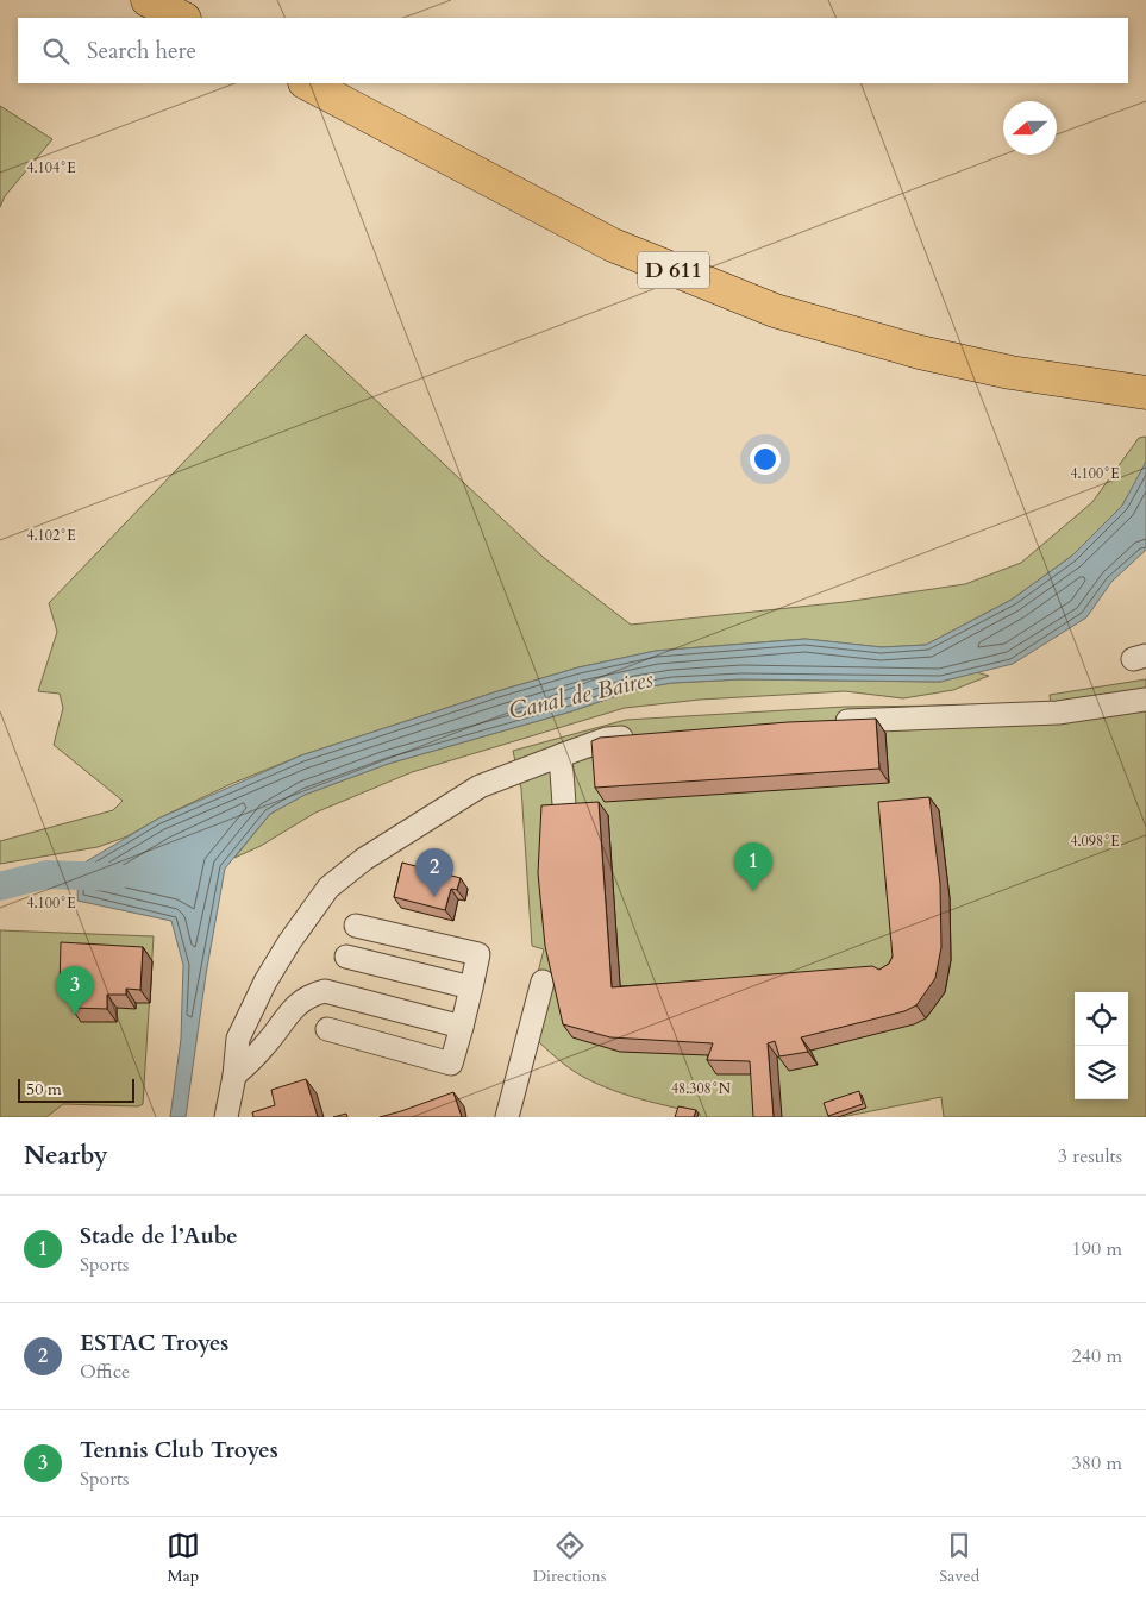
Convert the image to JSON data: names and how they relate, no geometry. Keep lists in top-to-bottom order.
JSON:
{
  "streets": {
    "highway": ["D 611"]
  },
  "water": ["Canal de Baires"],
  "scale_bar": "50 m",
  "north": "left",
  "page": {
    "search": "Search here",
    "pins": ["1", "2", "3"],
    "scale": "50 m",
    "heading": ["Nearby", "3 results"],
    "list": [
      {
        "mark": "1",
        "name": "Stade de l’Aube",
        "note": "Sports",
        "value": "190 m"
      },
      {
        "mark": "2",
        "name": "ESTAC Troyes",
        "note": "Office",
        "value": "240 m"
      },
      {
        "mark": "3",
        "name": "Tennis Club Troyes",
        "note": "Sports",
        "value": "380 m"
      }
    ],
    "nav": ["Map", "Directions", "Saved"]
  },
  "coordinates": [
    "4.104°E",
    "4.100°E",
    "4.102°E",
    "4.098°E",
    "48.308°N"
  ]
}
